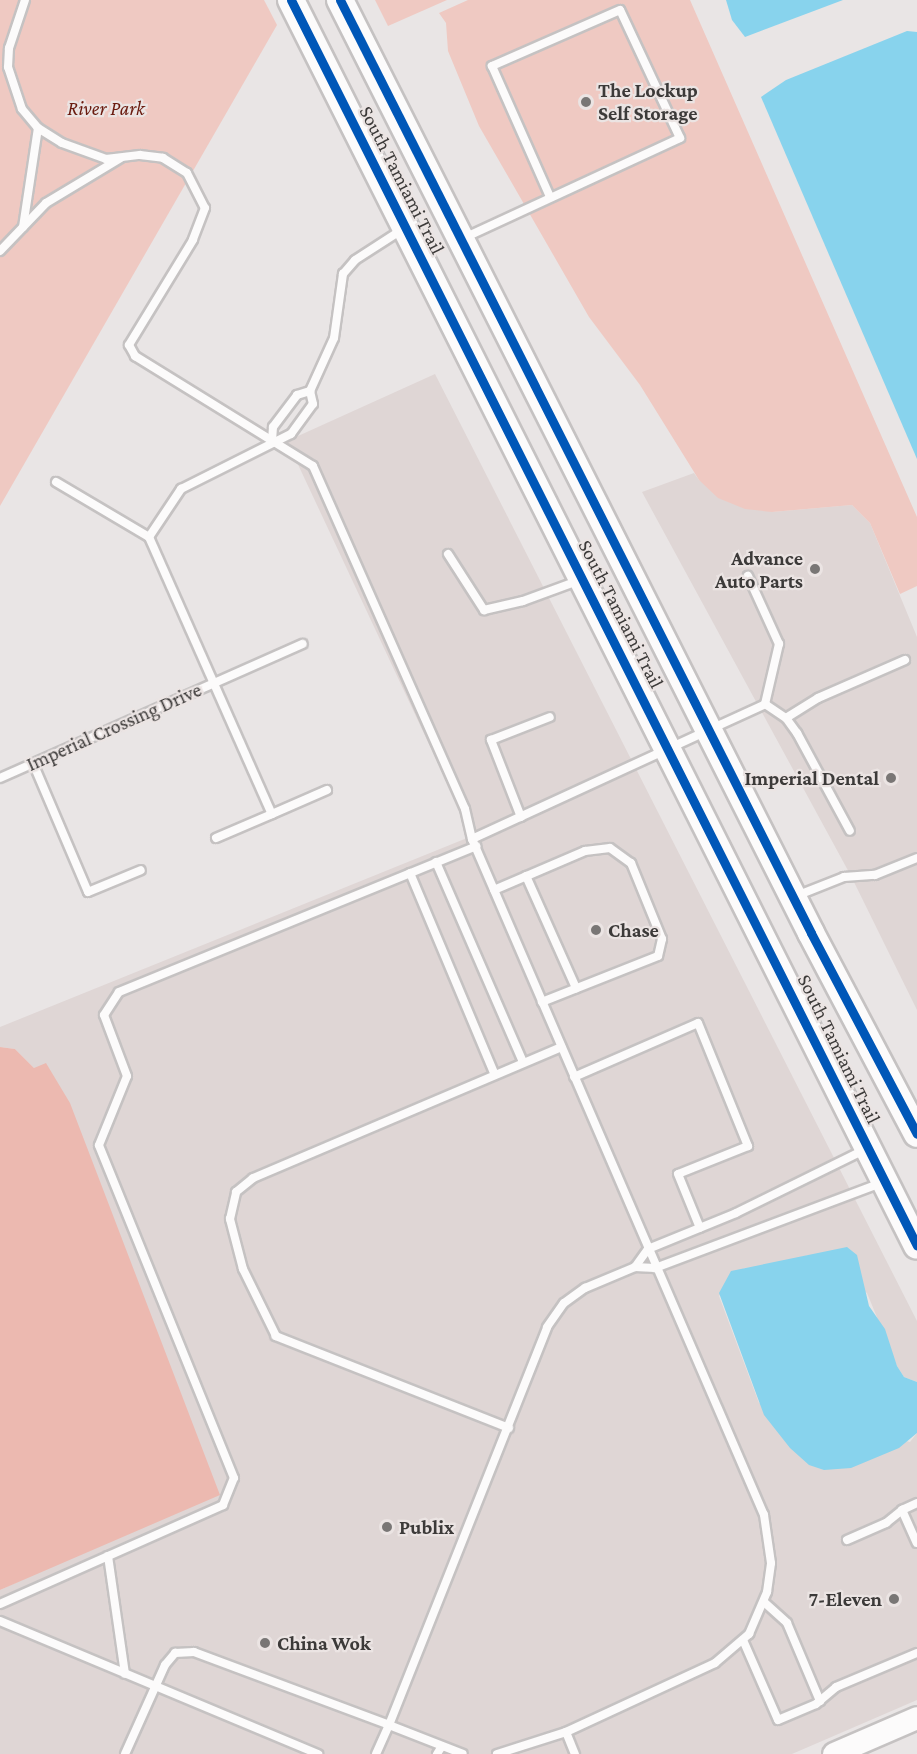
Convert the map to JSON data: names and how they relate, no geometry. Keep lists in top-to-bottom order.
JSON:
{
  "streets": {
    "main road": ["South Tamiami Trail"],
    "lane": ["Imperial Crossing Drive"]
  },
  "parks": ["River Park"],
  "places": [
    "The Lockup Self Storage",
    "Advance Auto Parts",
    "Imperial Dental",
    "Chase",
    "Publix",
    "7-Eleven",
    "China Wok"
  ]
}
